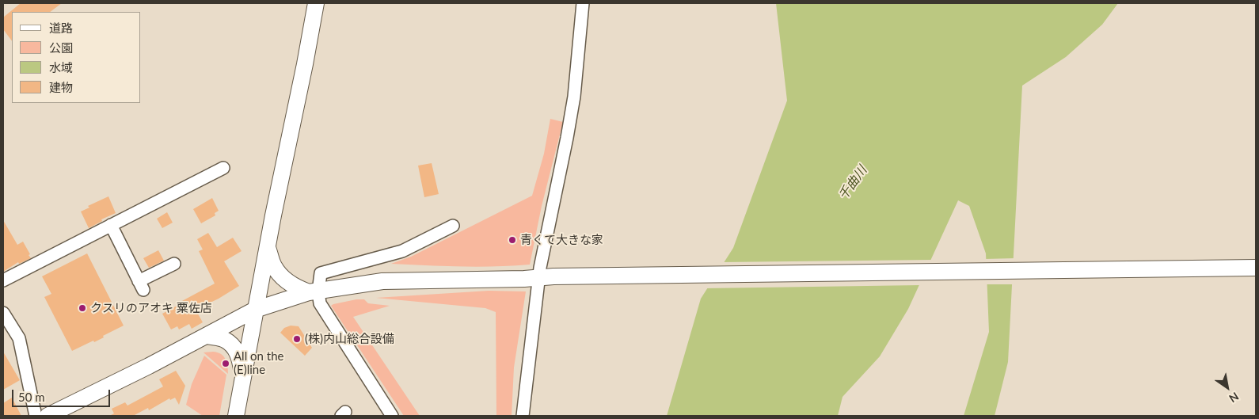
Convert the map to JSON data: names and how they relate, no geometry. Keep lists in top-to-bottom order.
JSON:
{
  "water": ["千曲川"],
  "places": [
    "青くて大きな家",
    "クスリのアオキ 粟佐店",
    "(株)内山総合設備",
    "All on the (E)line"
  ],
  "legend": [
    "道路",
    "公園",
    "水域",
    "建物"
  ],
  "scale_bar": "50 m",
  "north": "bottom right"
}
